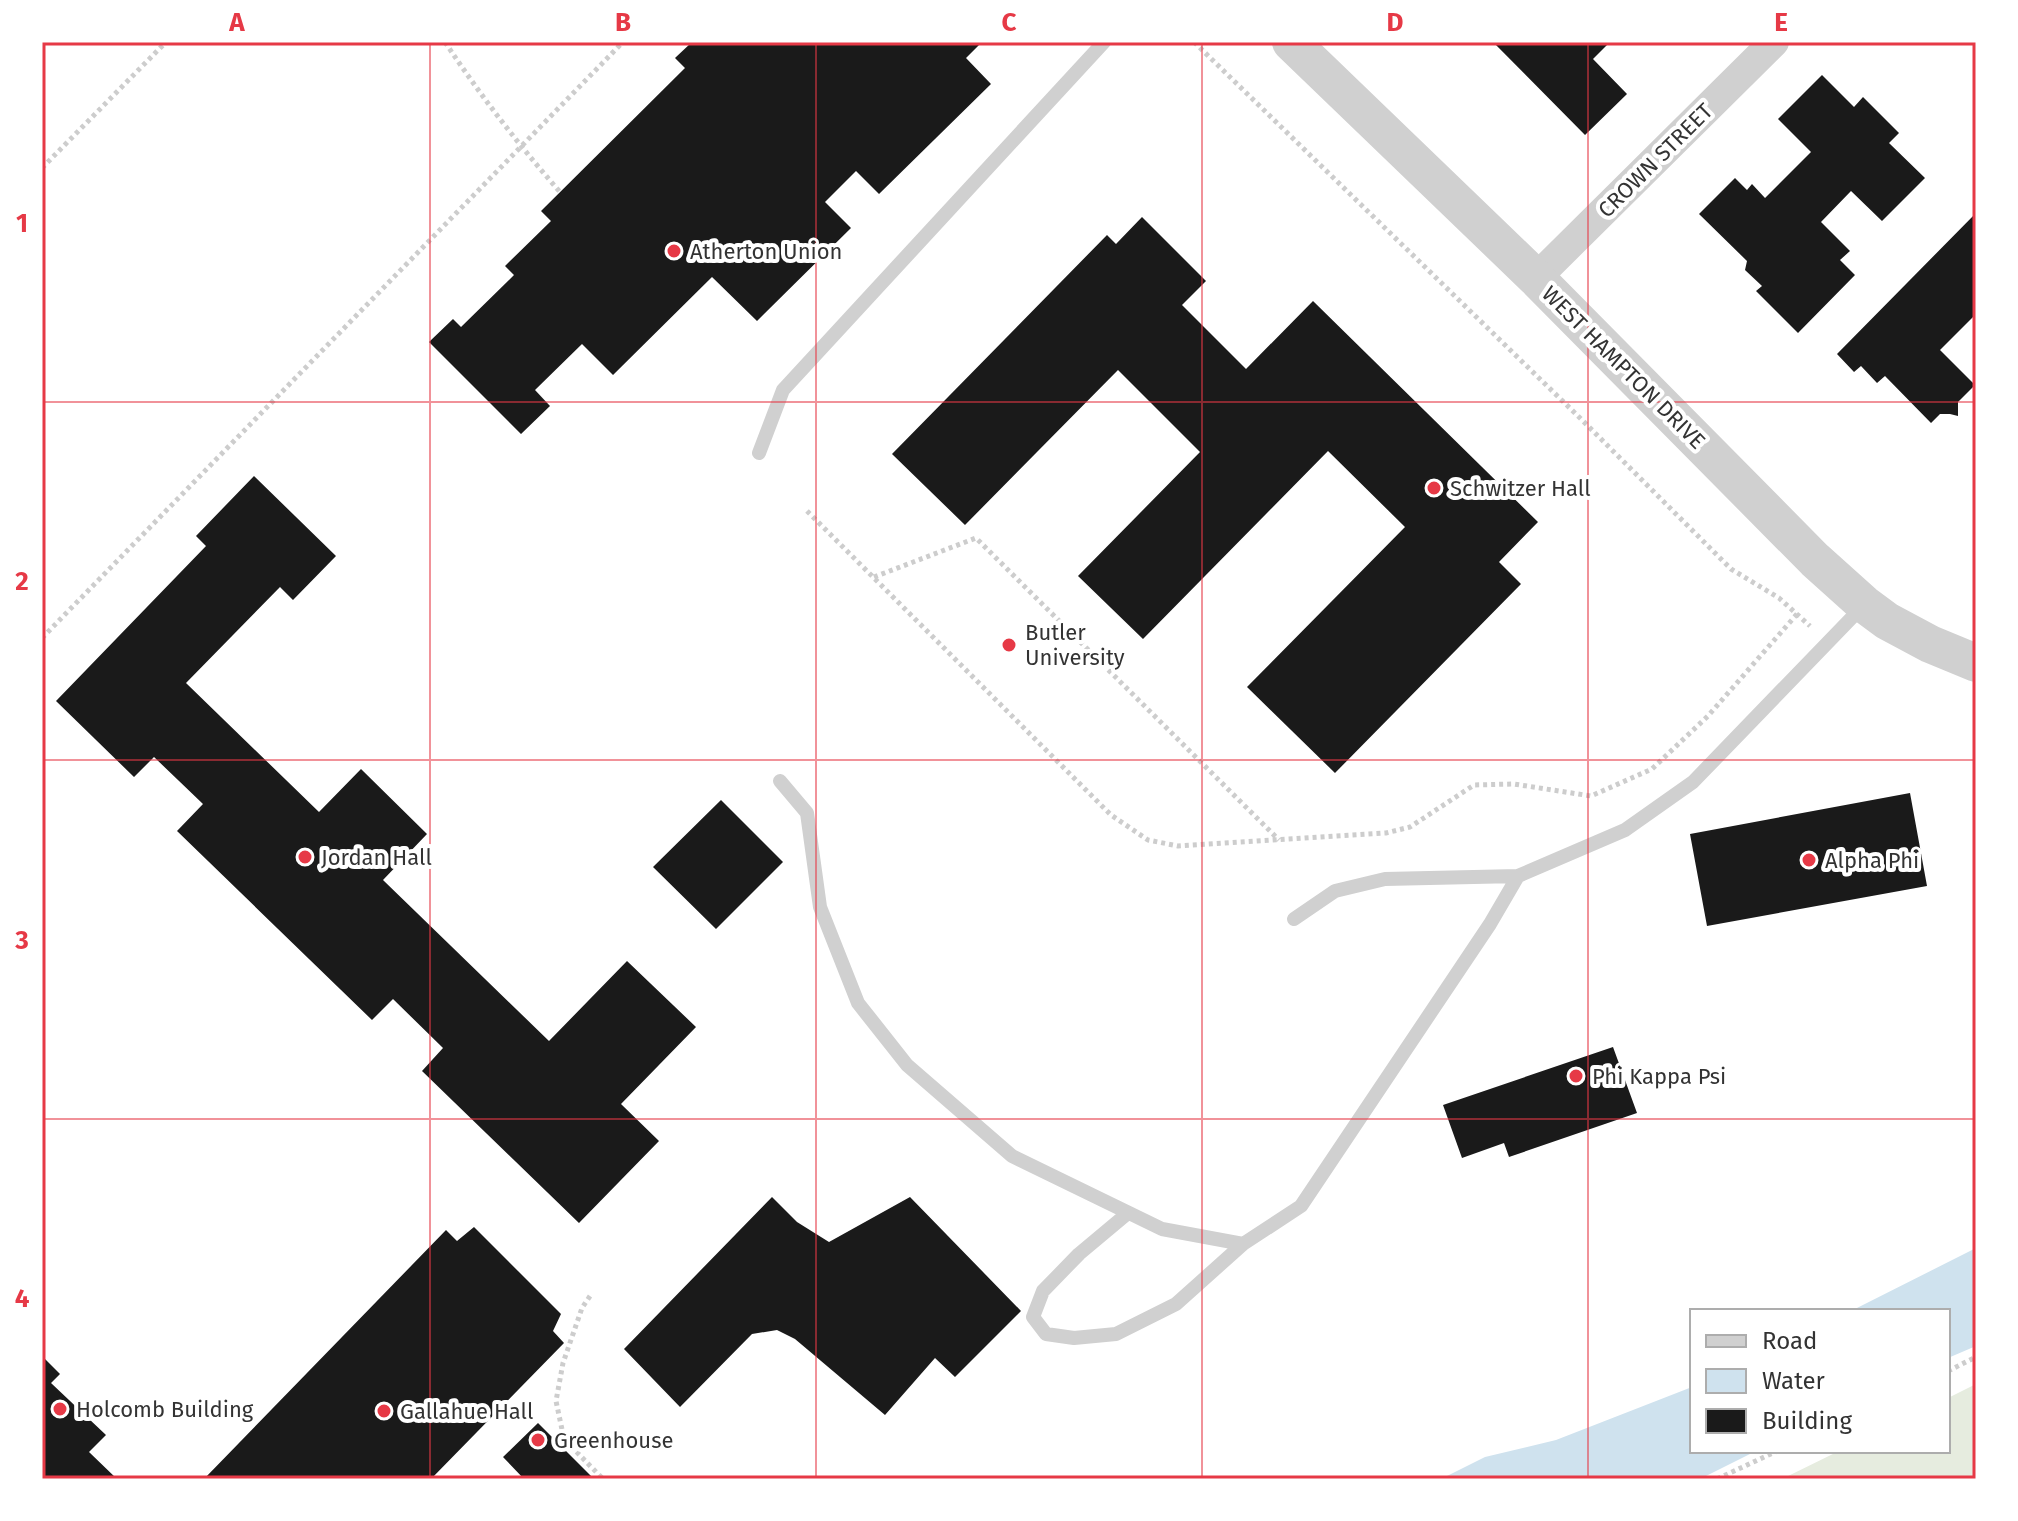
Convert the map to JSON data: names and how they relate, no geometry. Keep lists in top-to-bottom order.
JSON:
{
  "streets": {
    "street": ["CROWN STREET", "WEST HAMPTON DRIVE"]
  },
  "crossings": [
    ["CROWN STREET", "WEST HAMPTON DRIVE"]
  ],
  "places": [
    "Atherton Union",
    "Schwitzer Hall",
    "Butler University",
    "Jordan Hall",
    "Alpha Phi",
    "Phi Kappa Psi",
    "Holcomb Building",
    "Gallahue Hall",
    "Greenhouse"
  ],
  "legend": ["Road", "Water", "Building"],
  "grid": {
    "columns": [
      "A",
      "B",
      "C",
      "D",
      "E"
    ],
    "rows": [
      "1",
      "2",
      "3",
      "4"
    ]
  }
}
